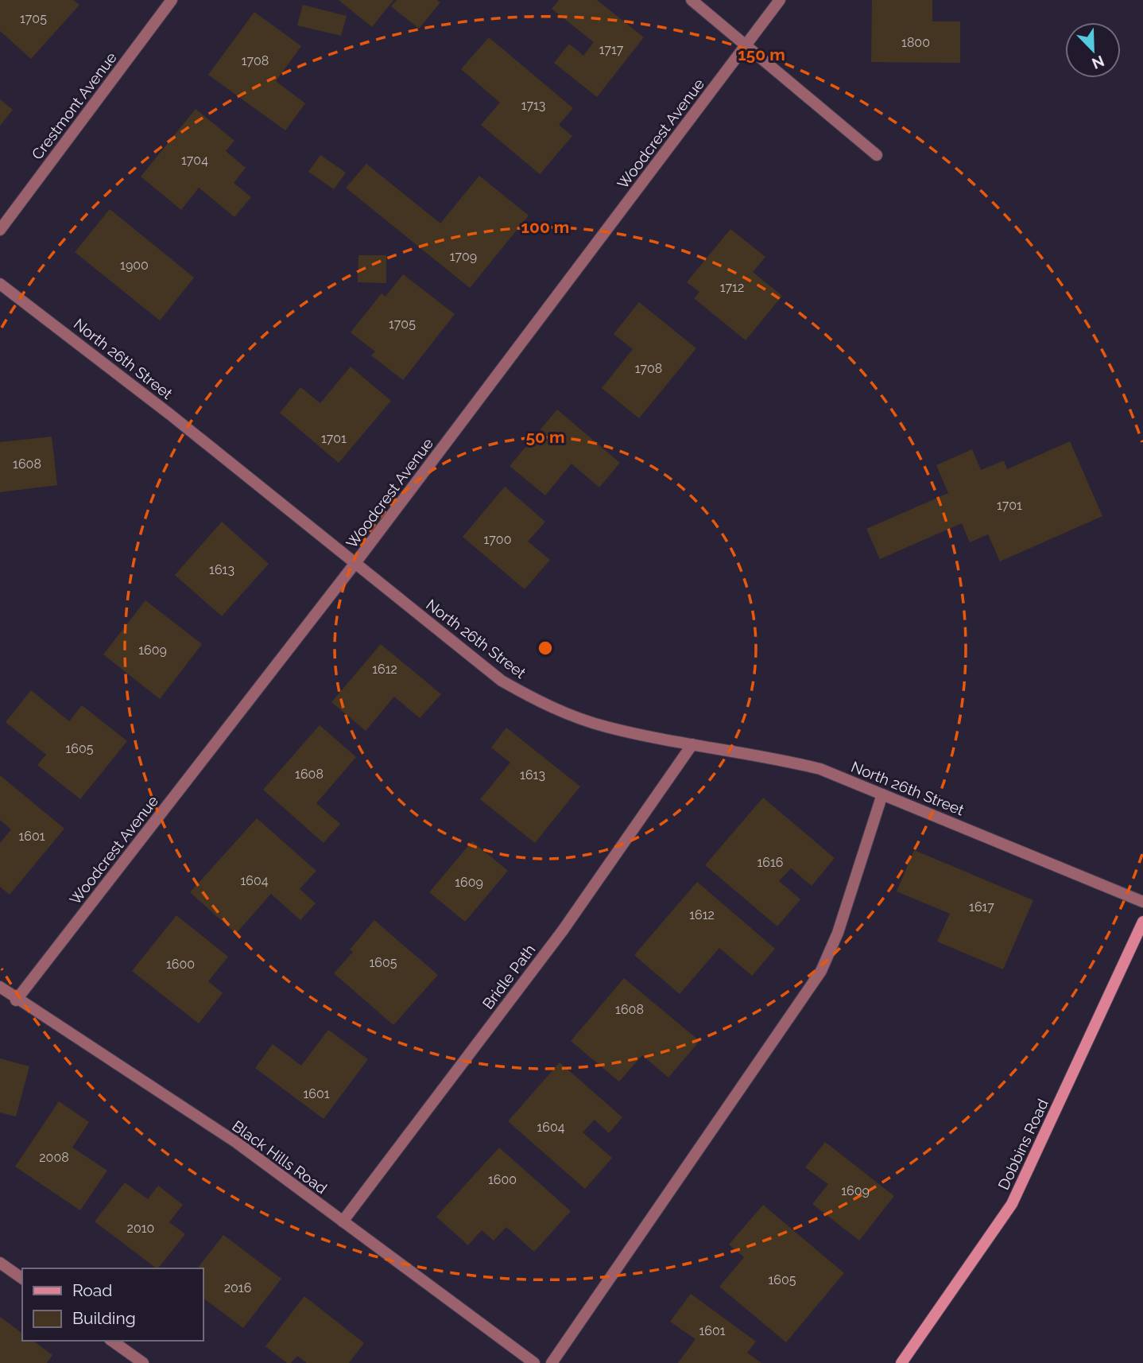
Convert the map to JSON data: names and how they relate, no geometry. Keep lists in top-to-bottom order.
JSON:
{
  "streets": {
    "street": [
      "Crestmont Avenue",
      "Woodcrest Avenue",
      "North 26th Street",
      "Bridle Path",
      "Dobbins Road",
      "Black Hills Road"
    ]
  },
  "crossings": [
    ["Woodcrest Avenue", "North 26th Street"],
    ["Woodcrest Avenue", "Black Hills Road"],
    ["North 26th Street", "Bridle Path"],
    ["Bridle Path", "Black Hills Road"]
  ],
  "house_numbers": [
    "1705",
    "1800",
    "1717",
    "1708",
    "1713",
    "1704",
    "1709",
    "1900",
    "1712",
    "1705",
    "1708",
    "1701",
    "1608",
    "1701",
    "1700",
    "1613",
    "1609",
    "1612",
    "1605",
    "1608",
    "1613",
    "1601",
    "1616",
    "1604",
    "1609",
    "1617",
    "1612",
    "1605",
    "1600",
    "1608",
    "1601",
    "1604",
    "2008",
    "1600",
    "1609",
    "2010",
    "1605",
    "2016",
    "1601"
  ],
  "legend": ["Road", "Building"],
  "north": "bottom right",
  "rings": ["150 m", "100 m", "50 m"]
}
